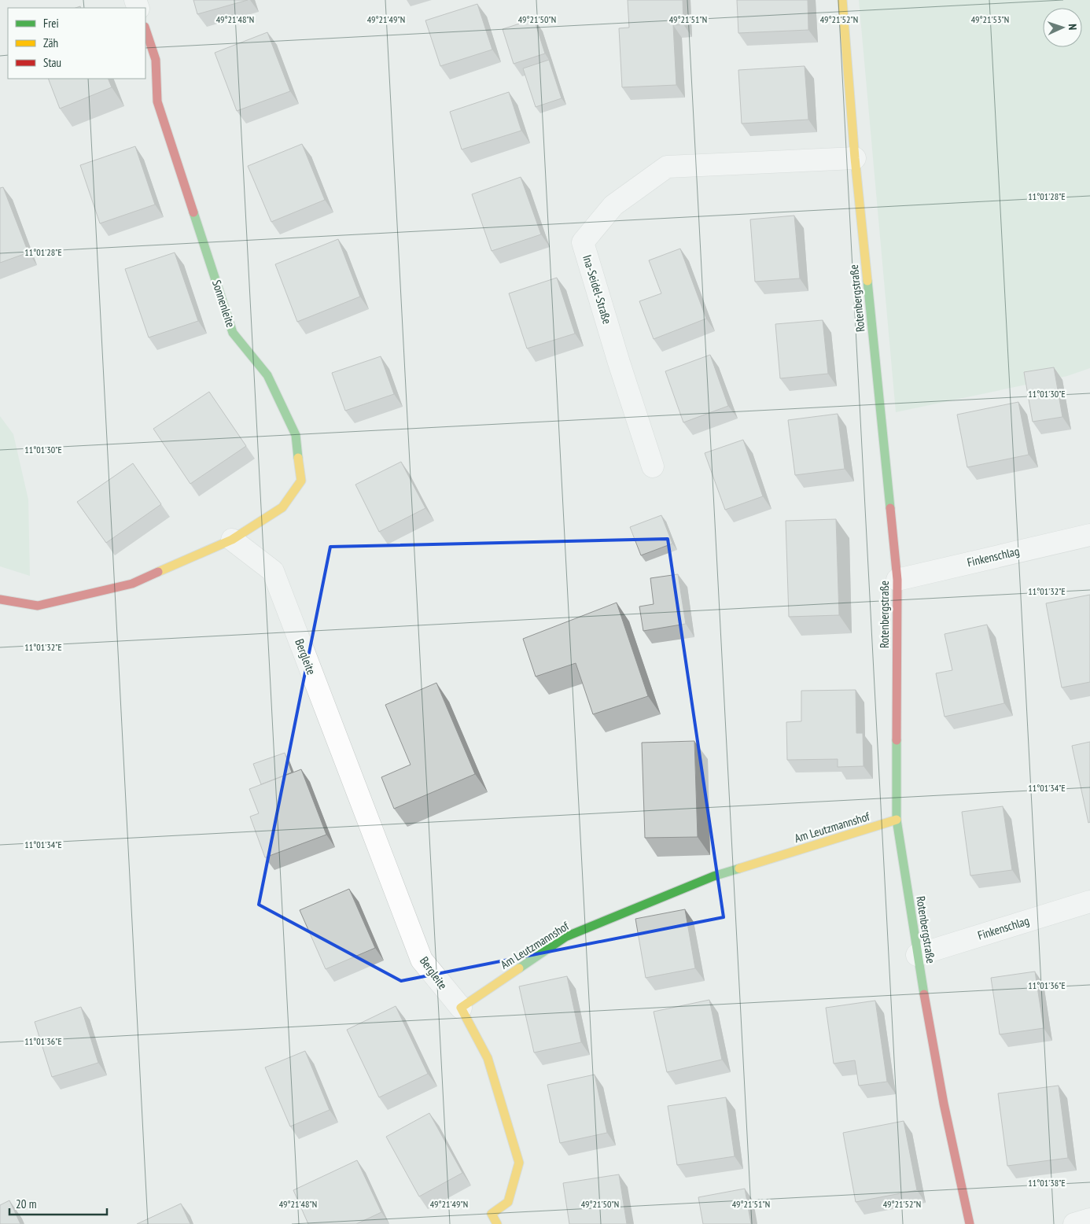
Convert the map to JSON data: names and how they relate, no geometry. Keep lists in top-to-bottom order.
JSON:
{
  "streets": {
    "street": [
      "Ina-Seidel-Straße",
      "Rotenbergstraße",
      "Sonnenleite",
      "Finkenschlag",
      "Bergleite",
      "Am Leutzmannshof"
    ]
  },
  "crossings": [
    ["Ina-Seidel-Straße", "Rotenbergstraße"],
    ["Rotenbergstraße", "Finkenschlag"],
    ["Rotenbergstraße", "Am Leutzmannshof"],
    ["Sonnenleite", "Bergleite"],
    ["Bergleite", "Am Leutzmannshof"]
  ],
  "legend": ["Frei", "Zäh", "Stau"],
  "scale_bar": "20 m",
  "north": "right",
  "coordinates": [
    "49°21'48\"N",
    "49°21'49\"N",
    "49°21'50\"N",
    "49°21'51\"N",
    "49°21'52\"N",
    "49°21'53\"N",
    "11°01'28\"E",
    "11°01'30\"E",
    "11°01'32\"E",
    "11°01'34\"E",
    "11°01'36\"E",
    "11°01'38\"E"
  ]
}
